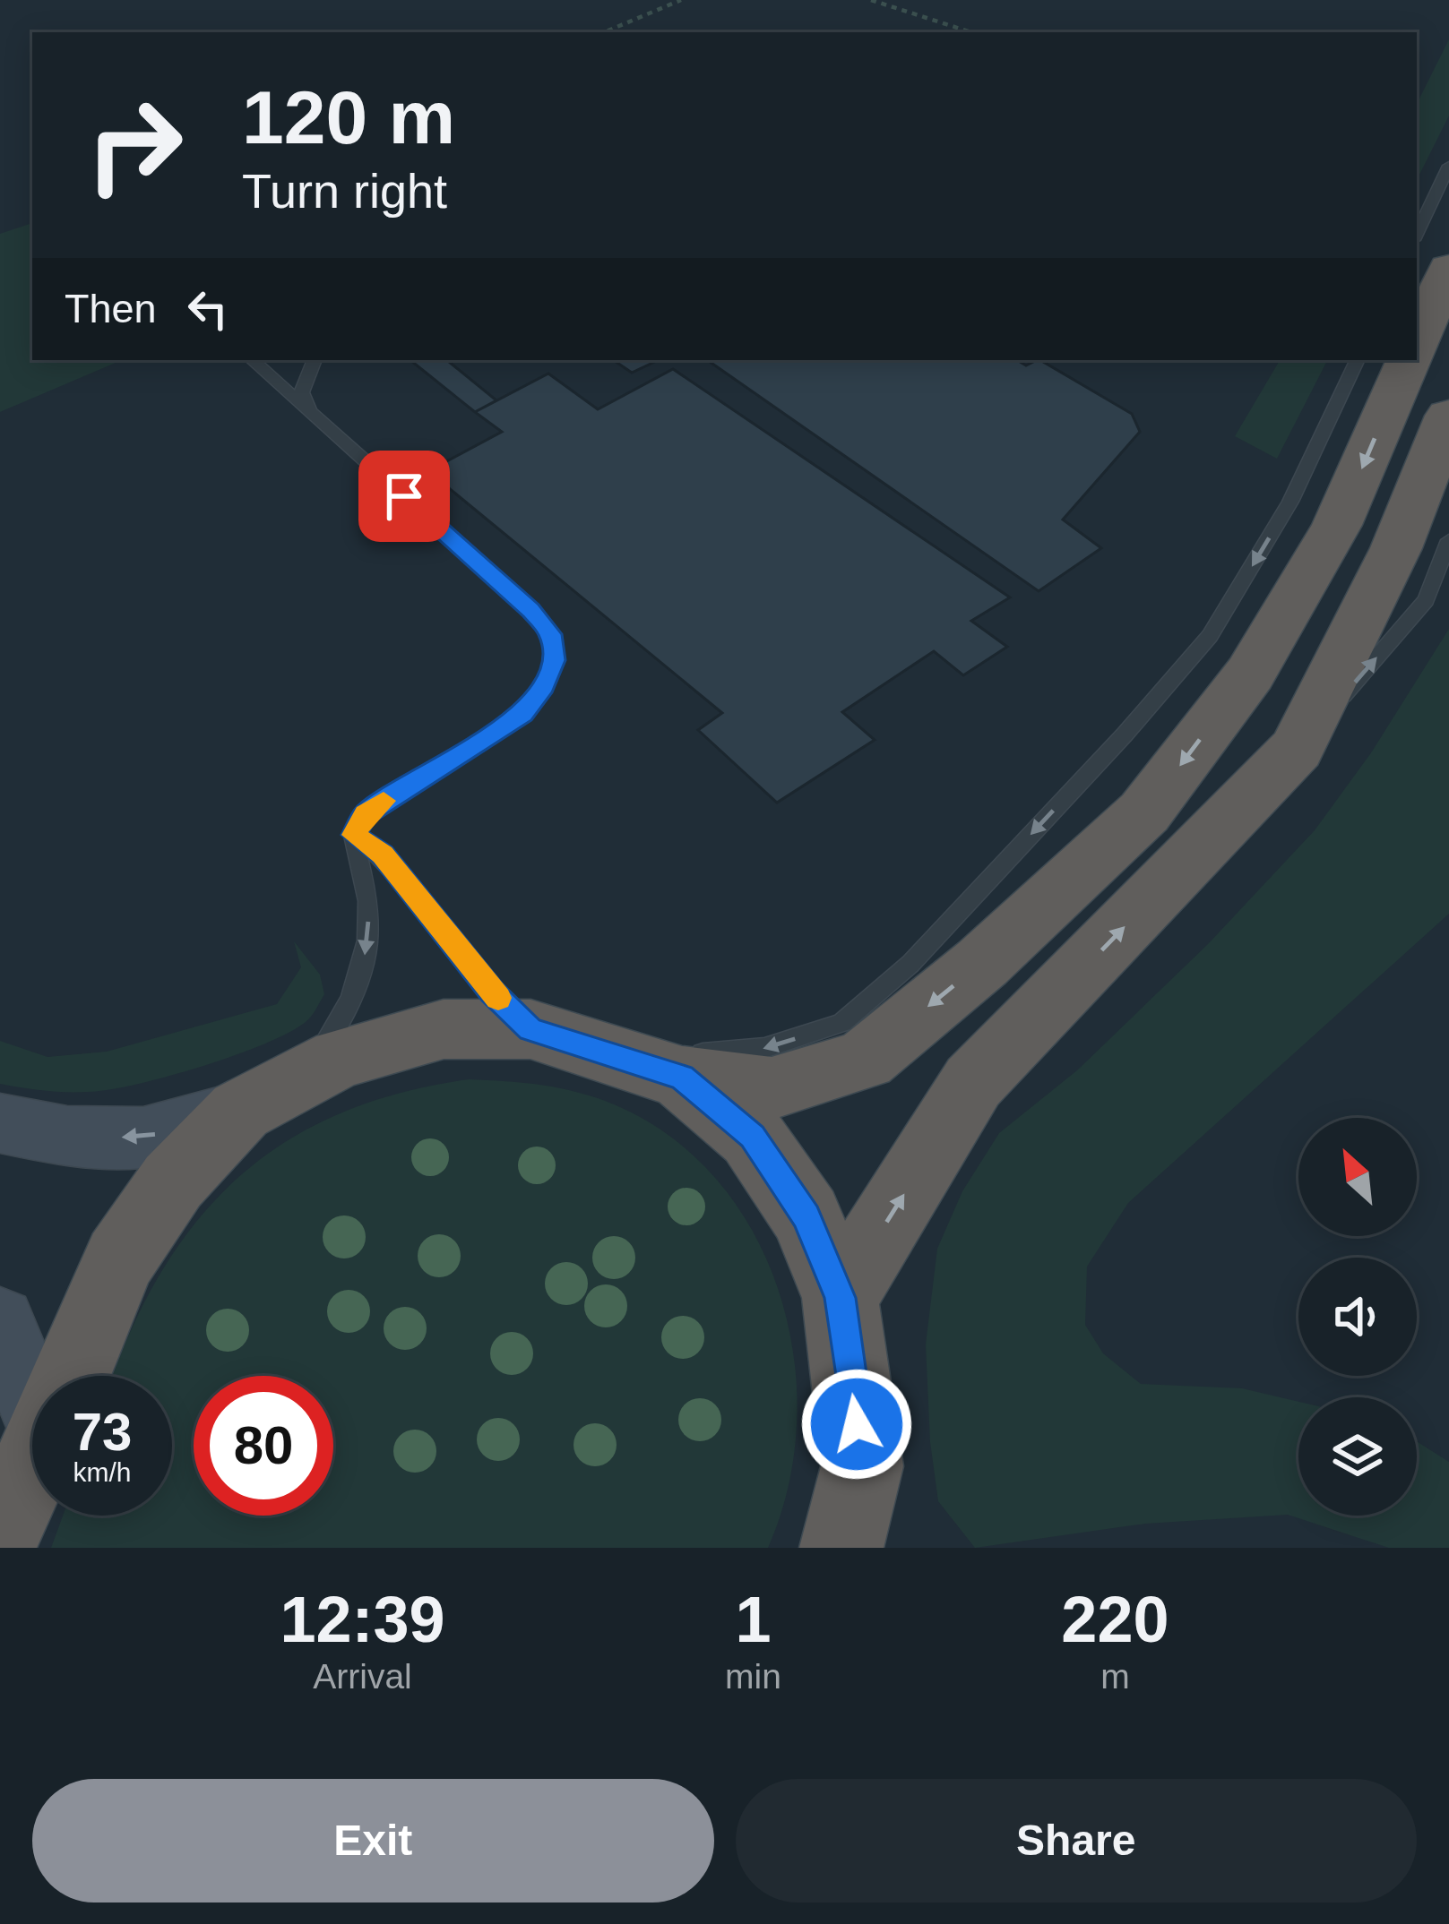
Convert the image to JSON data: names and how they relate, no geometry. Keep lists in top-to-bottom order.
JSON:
{
  "north": "top left",
  "page": {
    "turn": ["120 m", "Turn right"],
    "then": "Then",
    "speed": "73 km/h",
    "limit": "80",
    "eta": [
      "12:39",
      "Arrival",
      "1",
      "min",
      "220",
      "m"
    ],
    "buttons": ["Exit", "Share"]
  }
}
